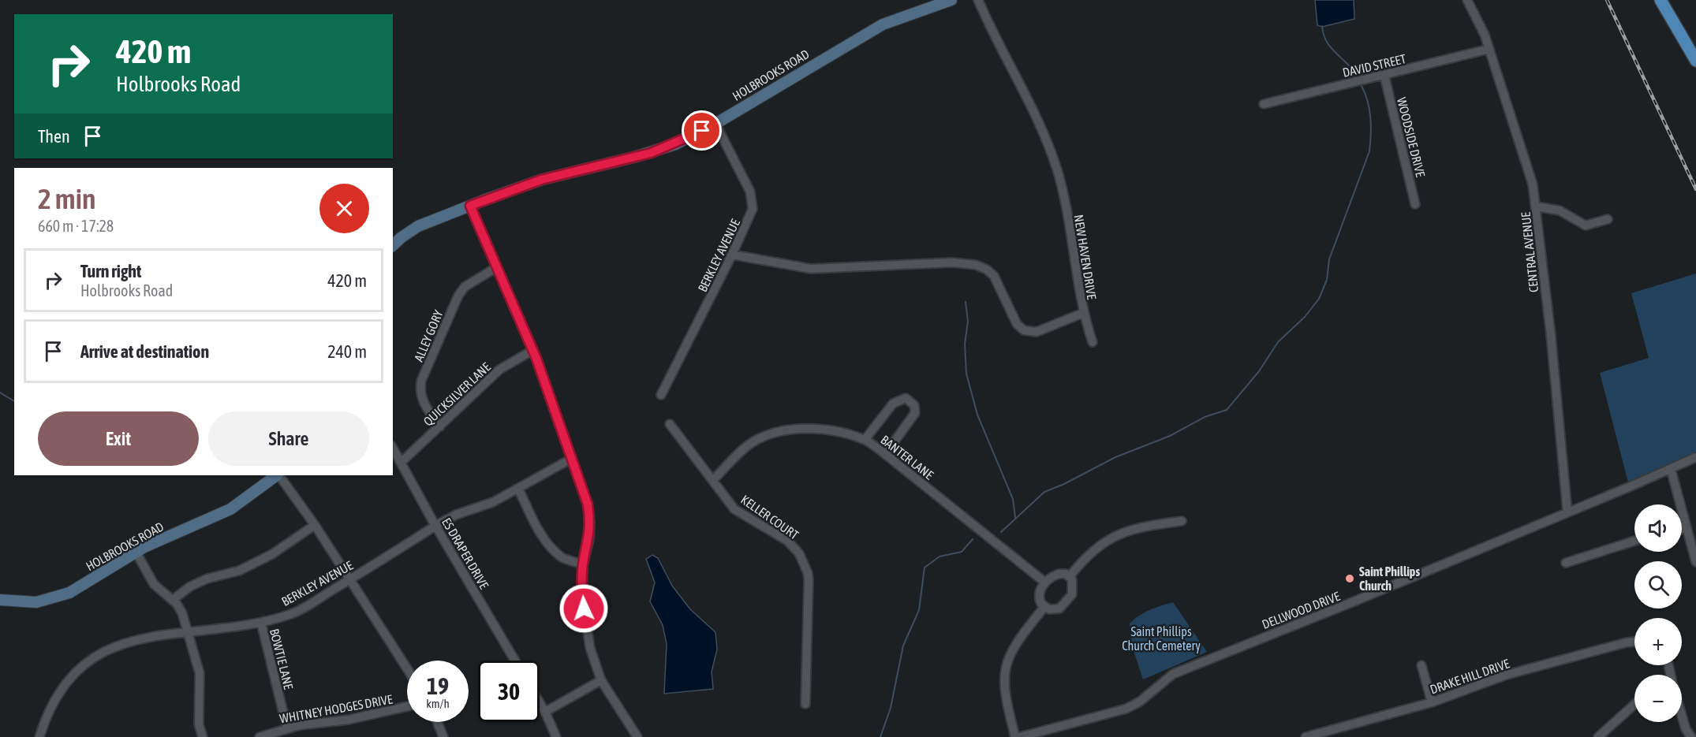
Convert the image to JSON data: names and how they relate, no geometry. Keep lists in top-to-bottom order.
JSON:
{
  "streets": {
    "street": [
      "DAVID STREET",
      "HOLBROOKS ROAD",
      "WOODSIDE DRIVE",
      "CENTRAL AVENUE",
      "BERKLEY AVENUE",
      "NEW HAVEN DRIVE",
      "ALLEY GORY",
      "QUICKSILVER LANE",
      "BANTER LANE",
      "KELLER COURT",
      "ES DRAPER DRIVE",
      "DELLWOOD DRIVE",
      "BOWTIE LANE",
      "DRAKE HILL DRIVE",
      "WHITNEY HODGES DRIVE"
    ]
  },
  "crossings": [
    ["DAVID STREET", "WOODSIDE DRIVE"],
    ["DAVID STREET", "CENTRAL AVENUE"],
    ["HOLBROOKS ROAD", "BERKLEY AVENUE"],
    ["CENTRAL AVENUE", "DELLWOOD DRIVE"],
    ["BERKLEY AVENUE", "NEW HAVEN DRIVE"],
    ["BERKLEY AVENUE", "ES DRAPER DRIVE"],
    ["BERKLEY AVENUE", "BOWTIE LANE"],
    ["ALLEY GORY", "QUICKSILVER LANE"],
    ["QUICKSILVER LANE", "ES DRAPER DRIVE"],
    ["BANTER LANE", "KELLER COURT"],
    ["BOWTIE LANE", "WHITNEY HODGES DRIVE"]
  ],
  "parks": ["Saint Phillips Church Cemetery"],
  "places": ["Saint Phillips Church"],
  "page": {
    "turn": ["420 m", "Holbrooks Road"],
    "then": "Then",
    "heading": ["2 min", "660 m · 17:28"],
    "list": [
      {
        "name": "Turn right",
        "note": "Holbrooks Road",
        "value": "420 m"
      },
      {
        "name": "Arrive at destination",
        "value": "240 m"
      }
    ],
    "buttons": ["Exit", "Share"],
    "map_buttons": ["+", "−"],
    "speed": "19 km/h",
    "limit": "30"
  }
}
